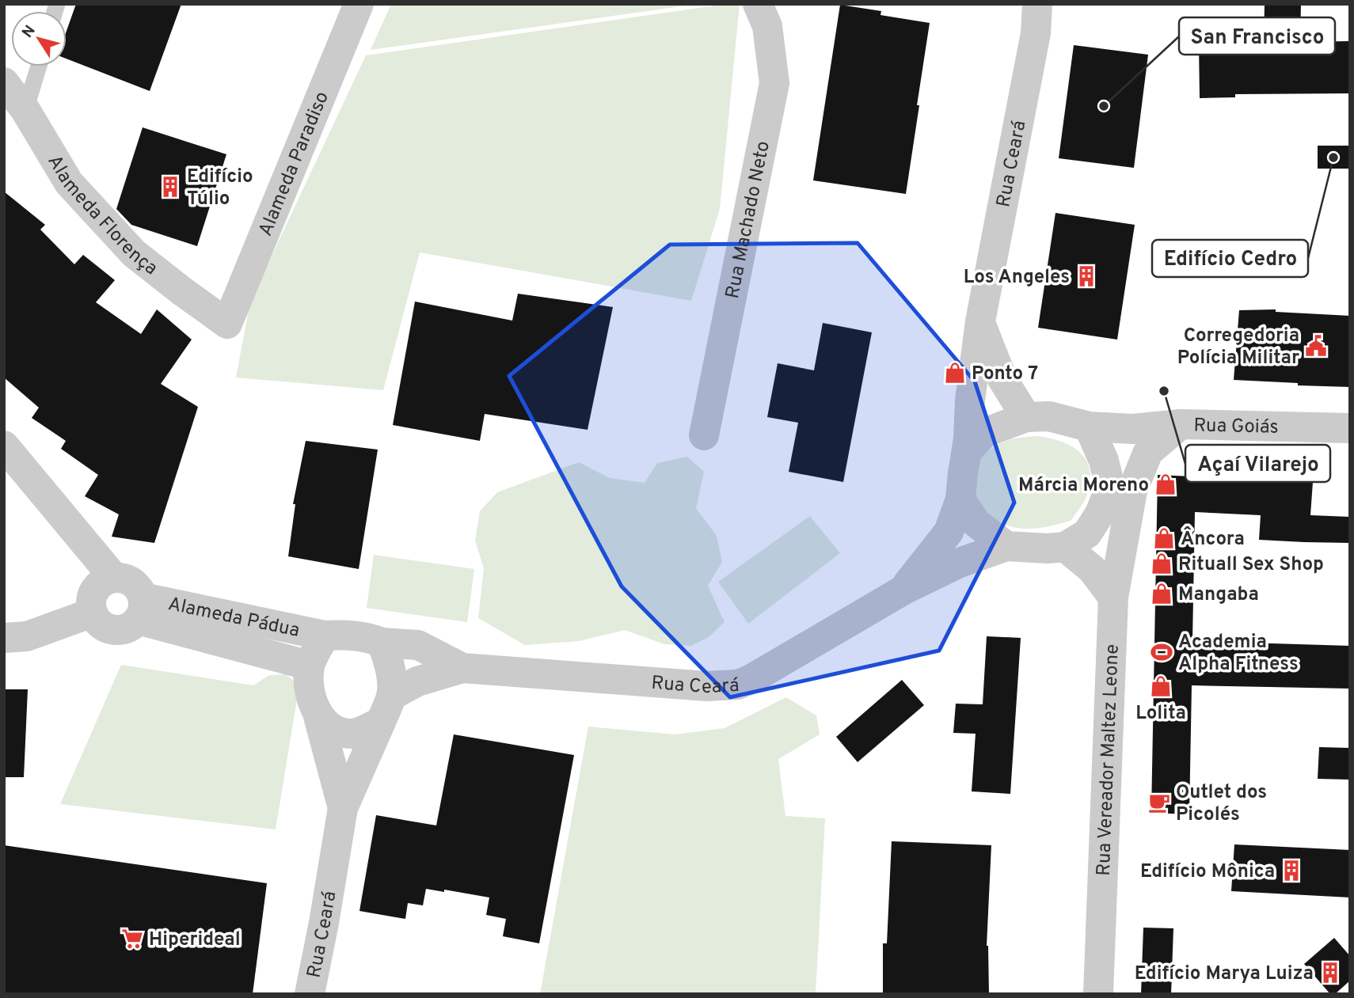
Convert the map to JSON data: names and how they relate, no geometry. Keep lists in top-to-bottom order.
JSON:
{
  "streets": {
    "street": [
      "Rua Ceará",
      "Alameda Paradiso",
      "Alameda Florença",
      "Rua Machado Neto",
      "Rua Goiás",
      "Alameda Pádua",
      "Rua Vereador Maltez Leone"
    ]
  },
  "crossings": [
    ["Rua Ceará", "Rua Goiás"],
    ["Rua Ceará", "Alameda Pádua"],
    ["Alameda Paradiso", "Alameda Florença"],
    ["Rua Goiás", "Rua Vereador Maltez Leone"]
  ],
  "places": {
    "other": ["San Francisco", "Edifício Cedro", "Açaí Vilarejo"],
    "building": [
      "Edifício Túlio",
      "Los Angeles",
      "Edifício Mônica",
      "Edifício Marya Luiza"
    ],
    "public building": ["Corregedoria Polícia Militar"],
    "shop": [
      "Ponto 7",
      "Márcia Moreno",
      "Âncora",
      "Rituall Sex Shop",
      "Mangaba",
      "Lolita"
    ],
    "sports": ["Academia Alpha Fitness"],
    "cafe": ["Outlet dos Picolés"],
    "supermarket": ["Hiperideal"]
  },
  "north": "top left"
}
